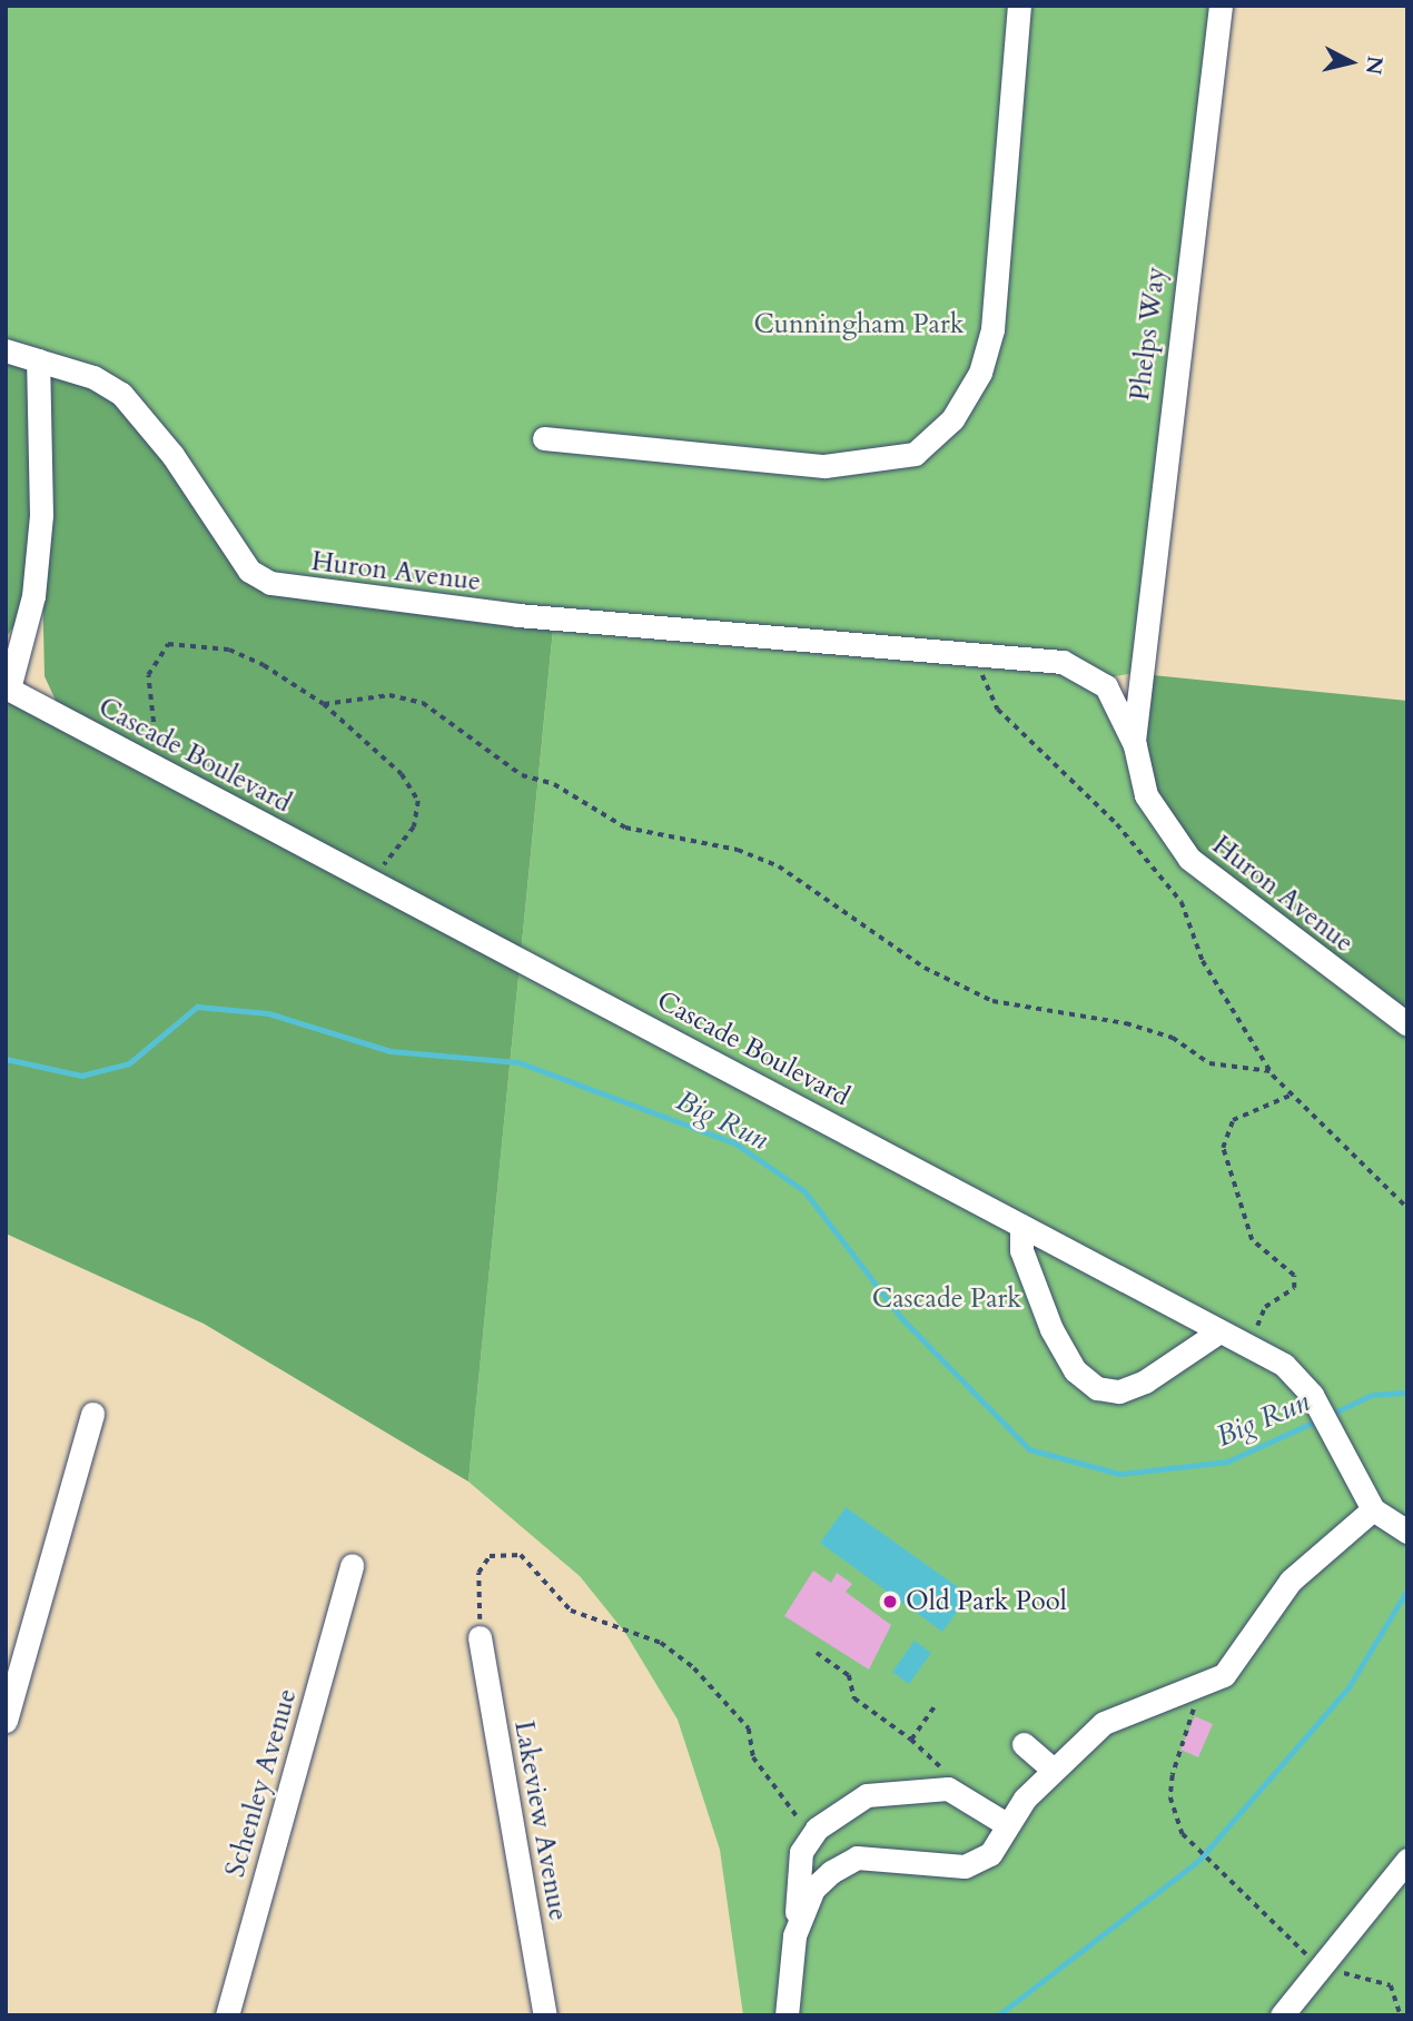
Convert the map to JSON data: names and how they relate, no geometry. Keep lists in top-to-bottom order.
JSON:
{
  "streets": {
    "street": [
      "Phelps Way",
      "Huron Avenue",
      "Cascade Boulevard",
      "Schenley Avenue",
      "Lakeview Avenue"
    ]
  },
  "crossings": [
    ["Phelps Way", "Huron Avenue"]
  ],
  "water": ["Big Run"],
  "parks": ["Cunningham Park", "Cascade Park"],
  "places": ["Old Park Pool"],
  "north": "right"
}
